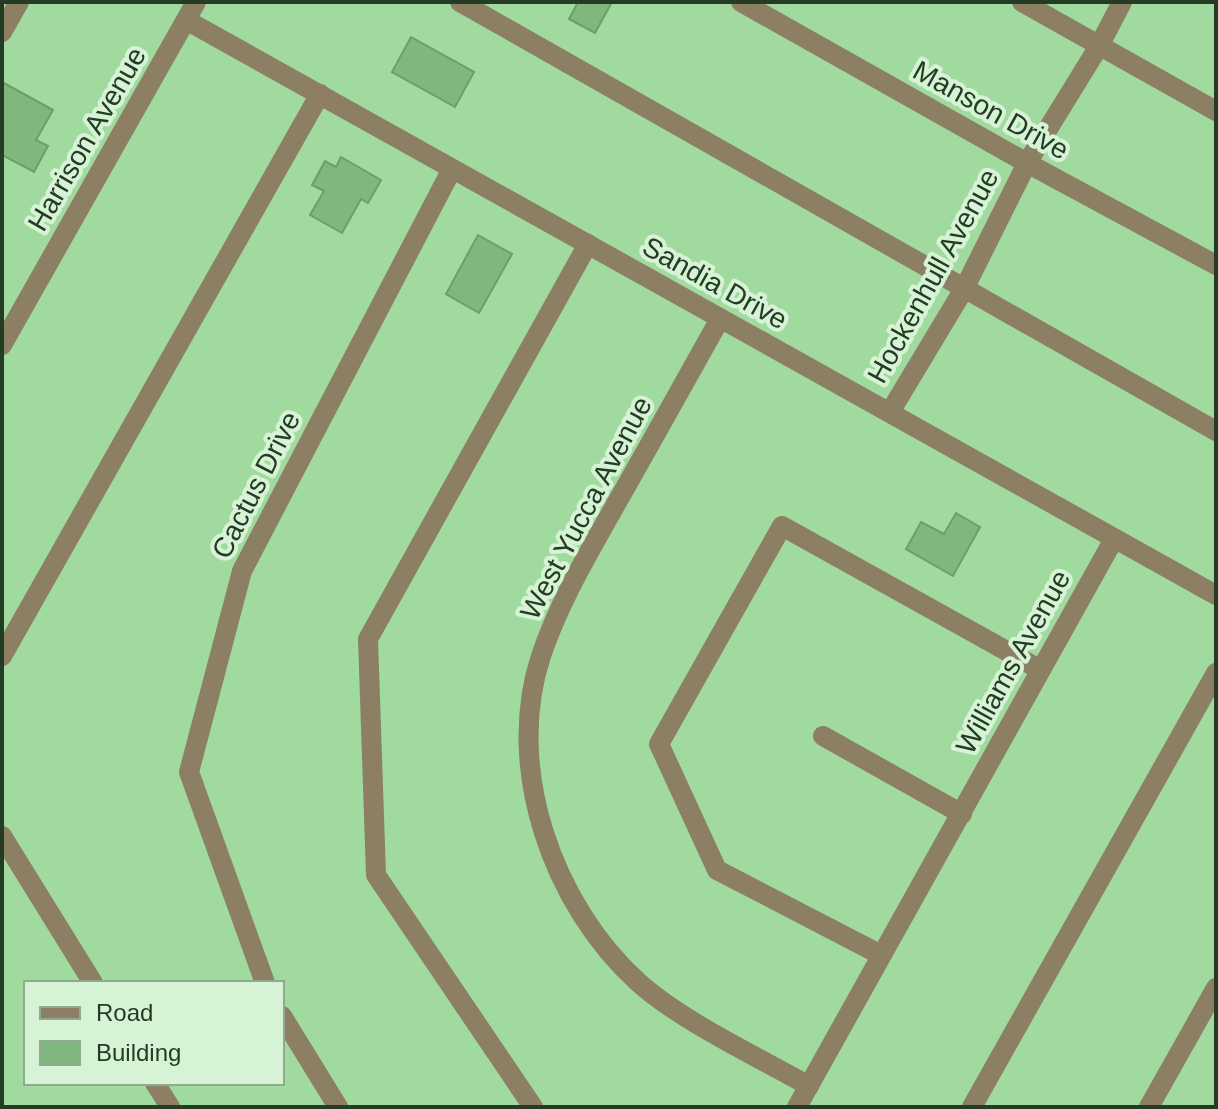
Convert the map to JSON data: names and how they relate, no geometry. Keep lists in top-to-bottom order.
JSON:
{
  "streets": {
    "street": [
      "Manson Drive",
      "Harrison Avenue",
      "Hockenhull Avenue",
      "Sandia Drive",
      "Cactus Drive",
      "West Yucca Avenue",
      "Williams Avenue"
    ]
  },
  "crossings": [
    ["Manson Drive", "Hockenhull Avenue"],
    ["Harrison Avenue", "Sandia Drive"],
    ["Hockenhull Avenue", "Sandia Drive"],
    ["Sandia Drive", "Cactus Drive"],
    ["Sandia Drive", "West Yucca Avenue"],
    ["Sandia Drive", "Williams Avenue"],
    ["West Yucca Avenue", "Williams Avenue"]
  ],
  "legend": ["Road", "Building"]
}
